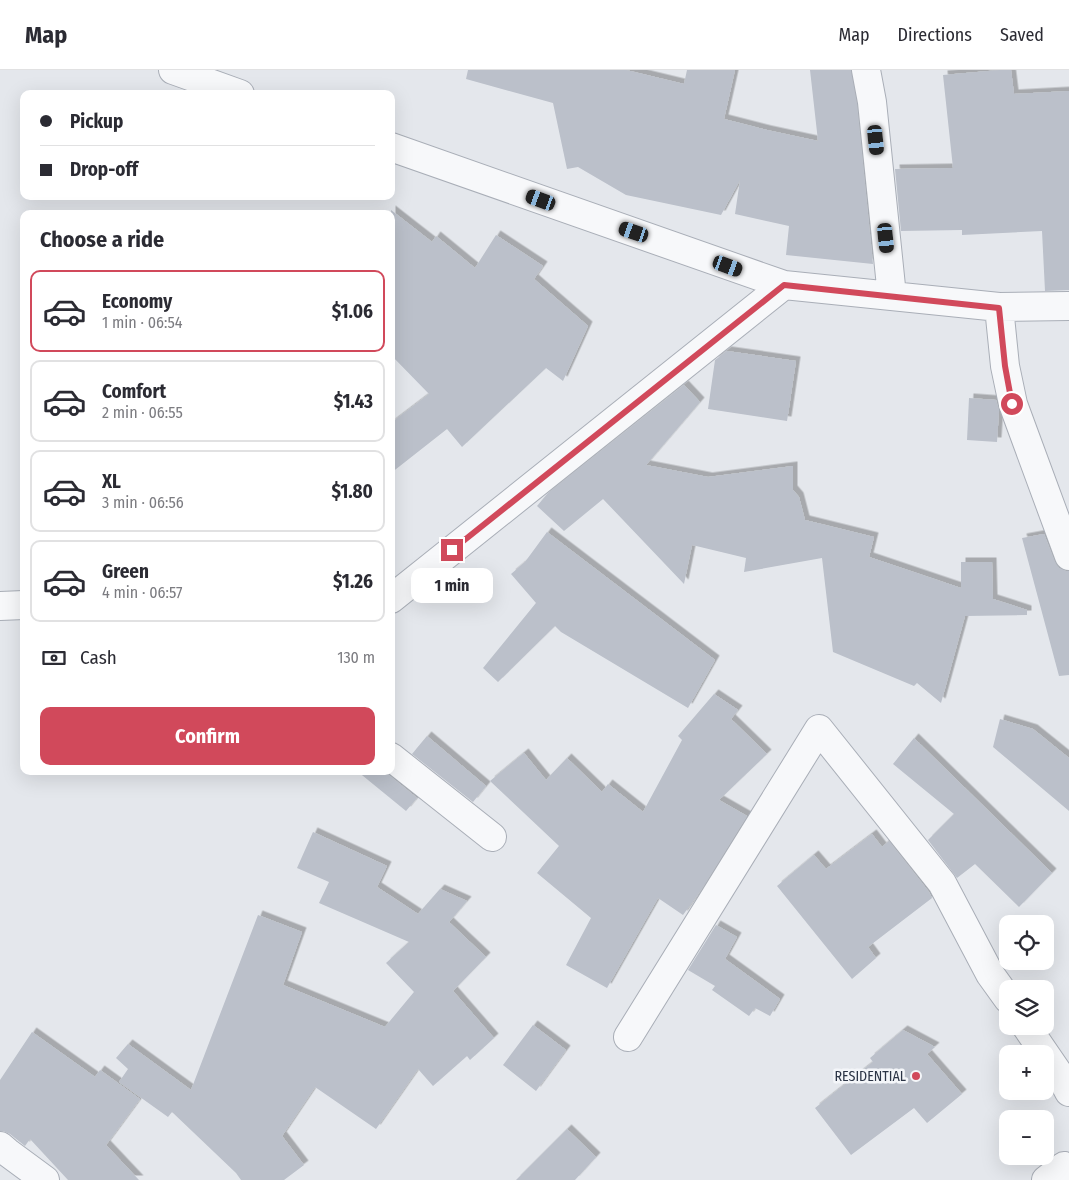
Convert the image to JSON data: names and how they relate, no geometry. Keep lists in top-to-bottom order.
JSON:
{
  "places": ["RESIDENTIAL"],
  "page": {
    "header": "Map",
    "nav": ["Map", "Directions", "Saved"],
    "banner": ["Pickup", "Drop-off"],
    "heading": "Choose a ride",
    "list": [
      {
        "name": "Economy",
        "note": "1 min · 06:54",
        "value": "$1.06"
      },
      {
        "name": "Comfort",
        "note": "2 min · 06:55",
        "value": "$1.43"
      },
      {
        "name": "XL",
        "note": "3 min · 06:56",
        "value": "$1.80"
      },
      {
        "name": "Green",
        "note": "4 min · 06:57",
        "value": "$1.26"
      }
    ],
    "bubble": "1 min",
    "pay": ["Cash", "130 m"],
    "buttons": "Confirm",
    "map_buttons": ["+", "−"]
  }
}
